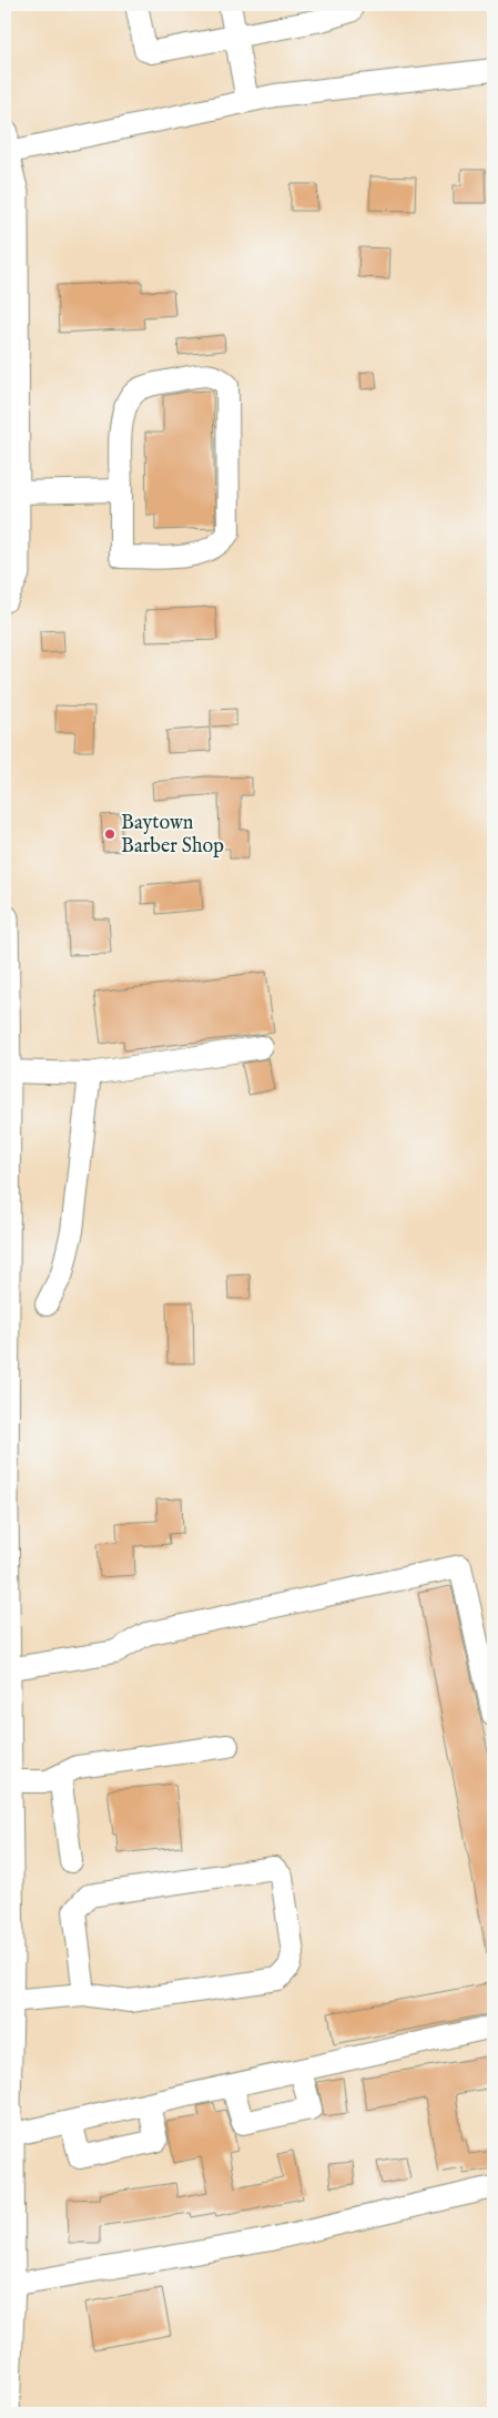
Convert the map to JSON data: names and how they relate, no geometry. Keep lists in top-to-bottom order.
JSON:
{
  "places": ["Baytown Barber Shop"]
}
